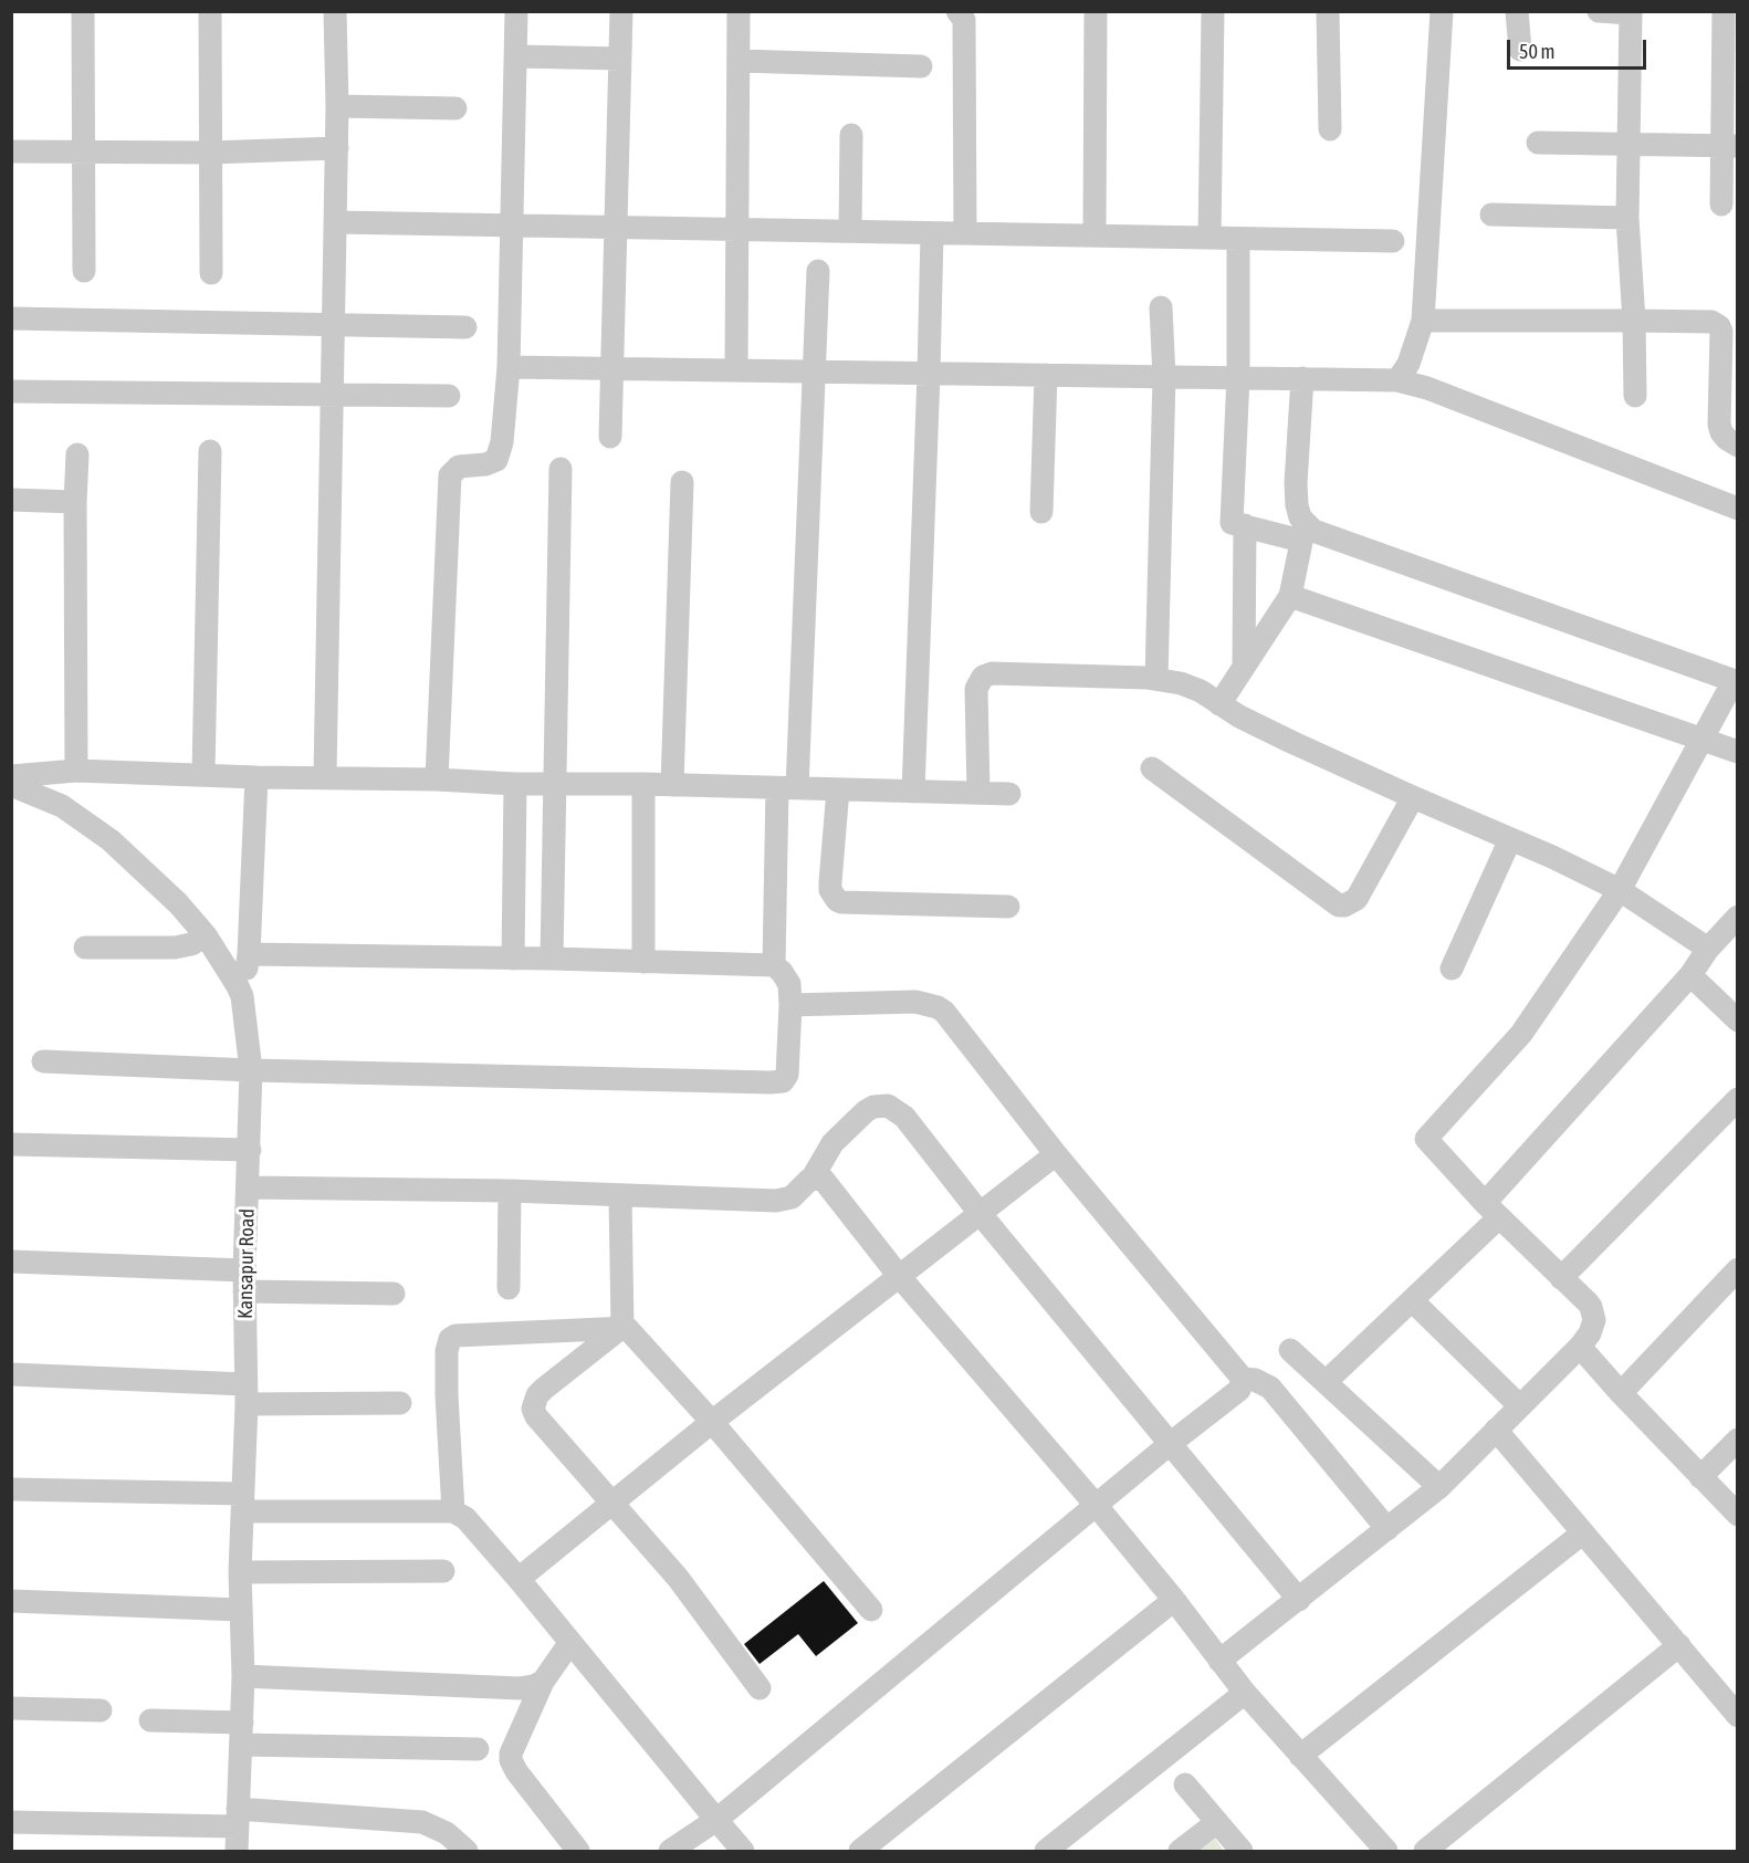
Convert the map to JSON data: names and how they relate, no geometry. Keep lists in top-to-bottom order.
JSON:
{
  "streets": {
    "street": ["Kansapur Road"]
  },
  "scale_bar": "50 m"
}
